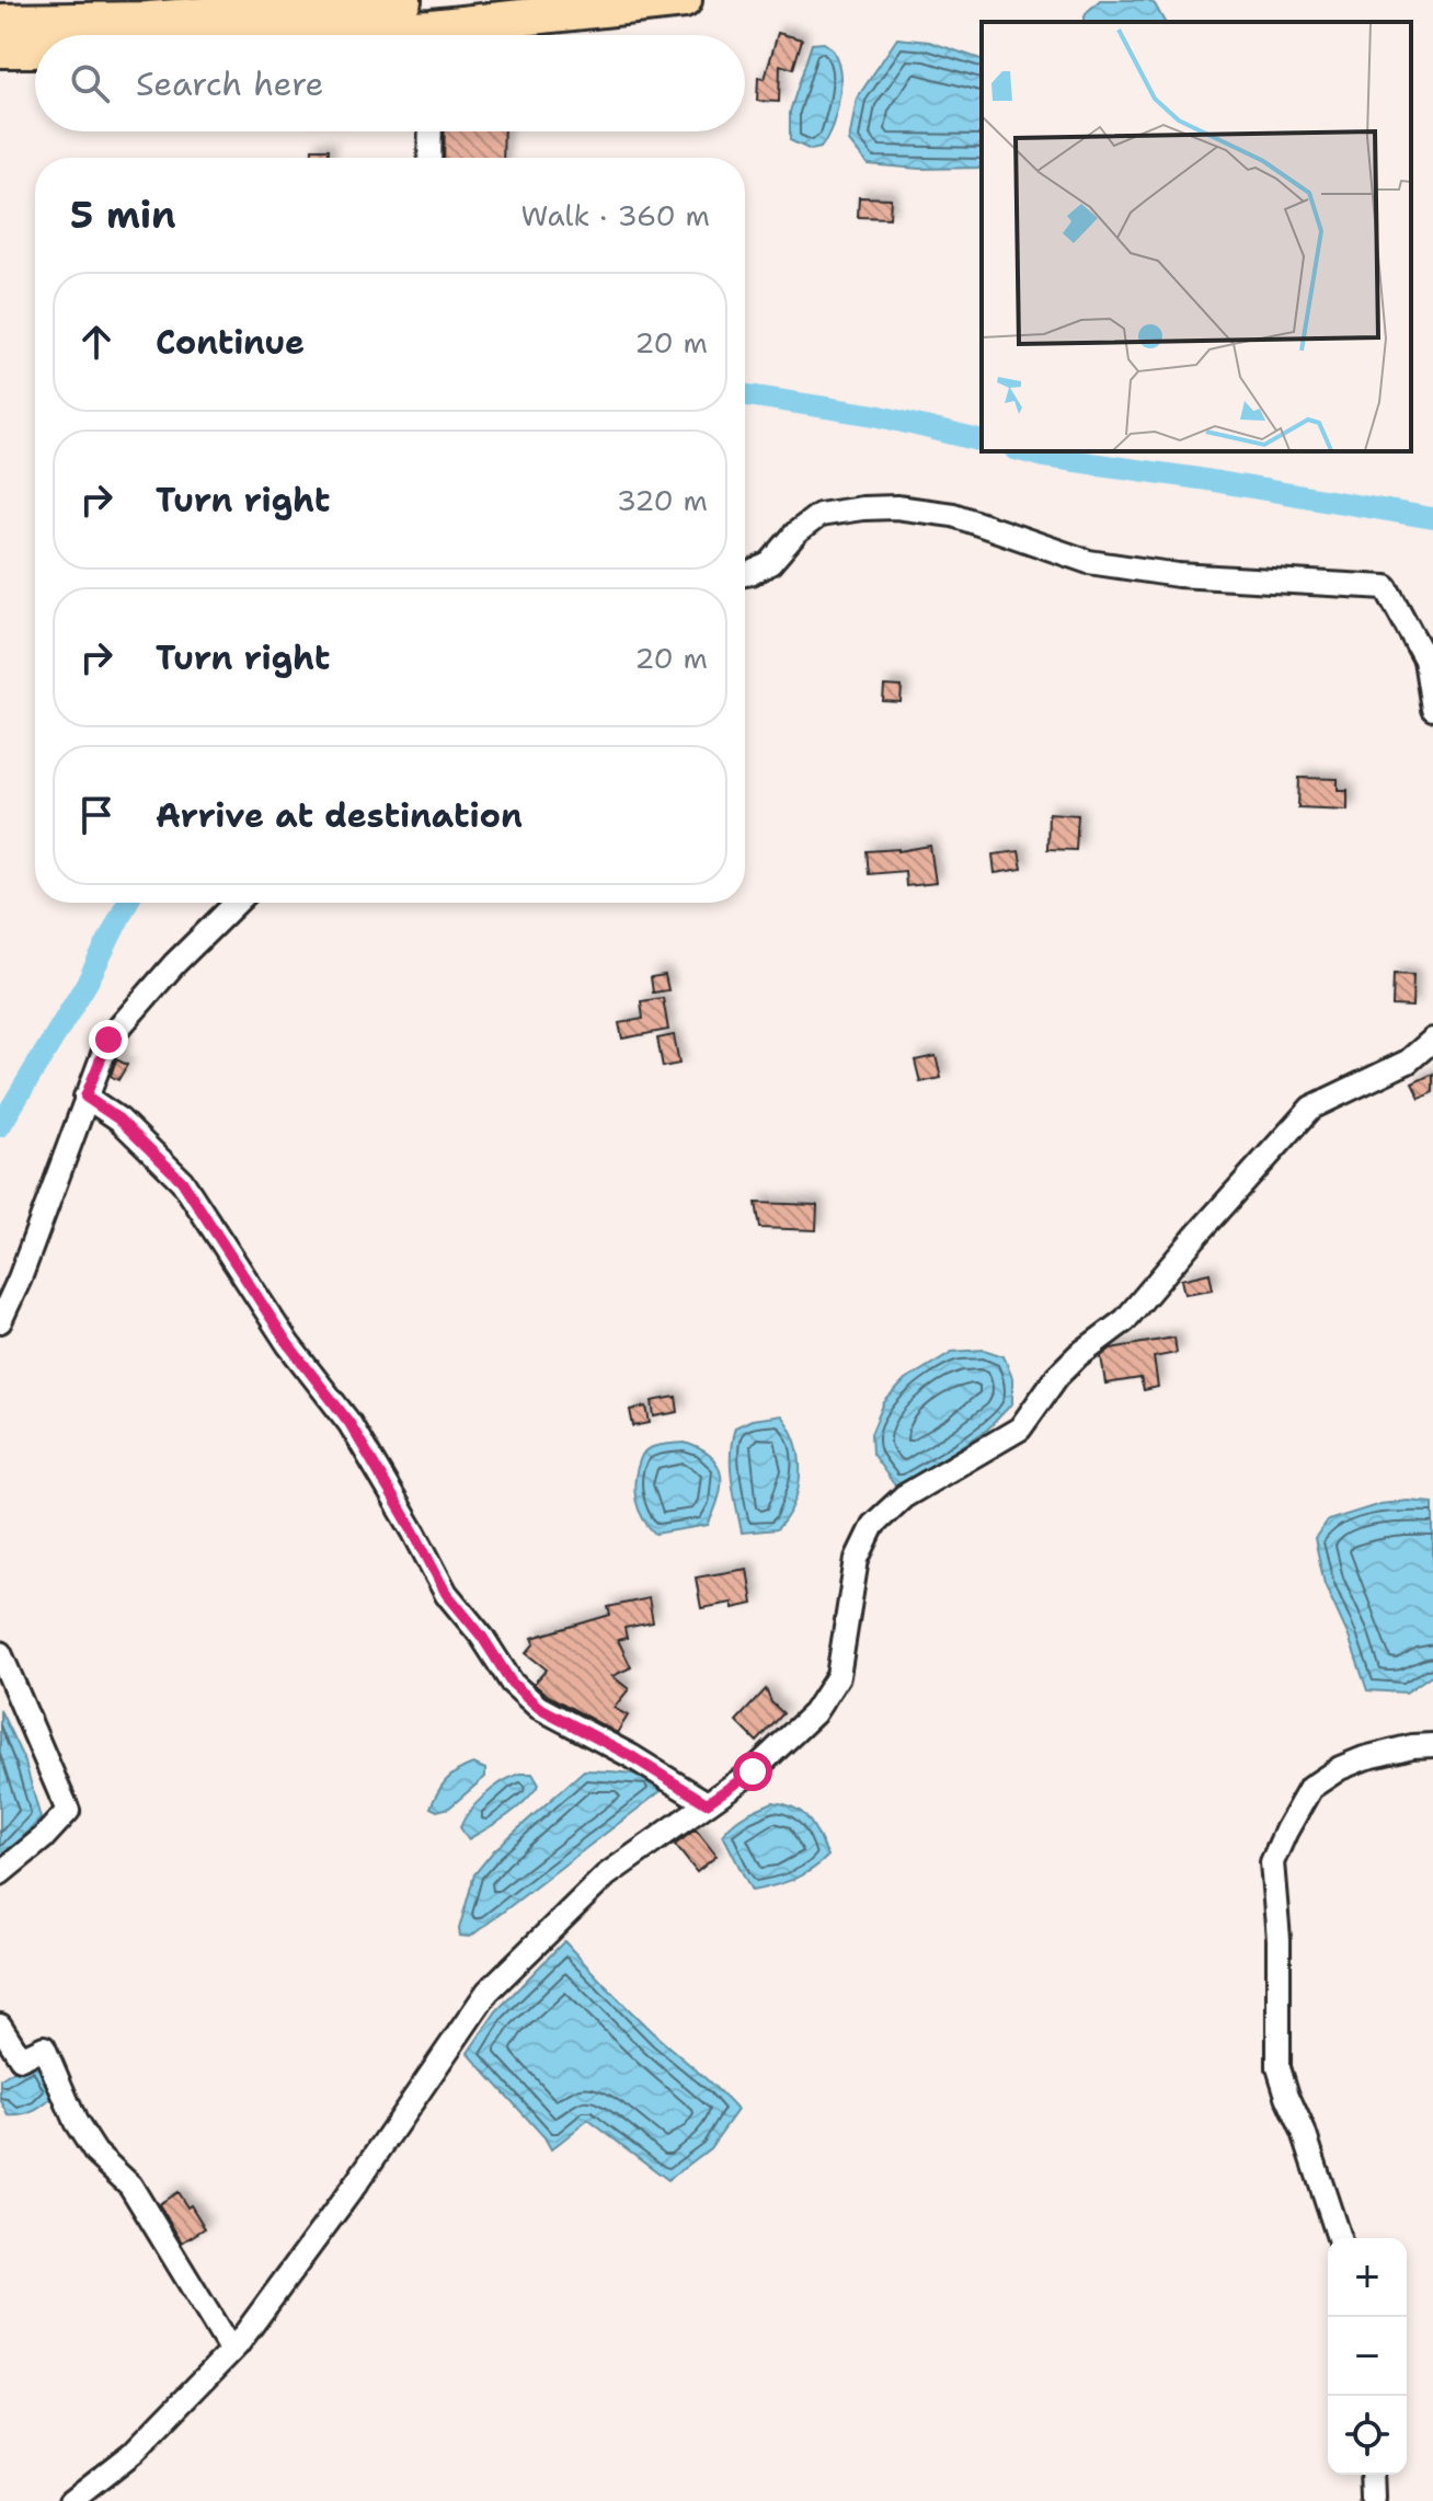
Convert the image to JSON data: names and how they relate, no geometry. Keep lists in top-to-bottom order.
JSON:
{
  "page": {
    "search": "Search here",
    "heading": ["5 min", "Walk · 360 m"],
    "list": [
      ["Continue", "20 m"],
      ["Turn right", "320 m"],
      ["Turn right", "20 m"],
      "Arrive at destination"
    ],
    "map_buttons": ["+", "−"]
  }
}
